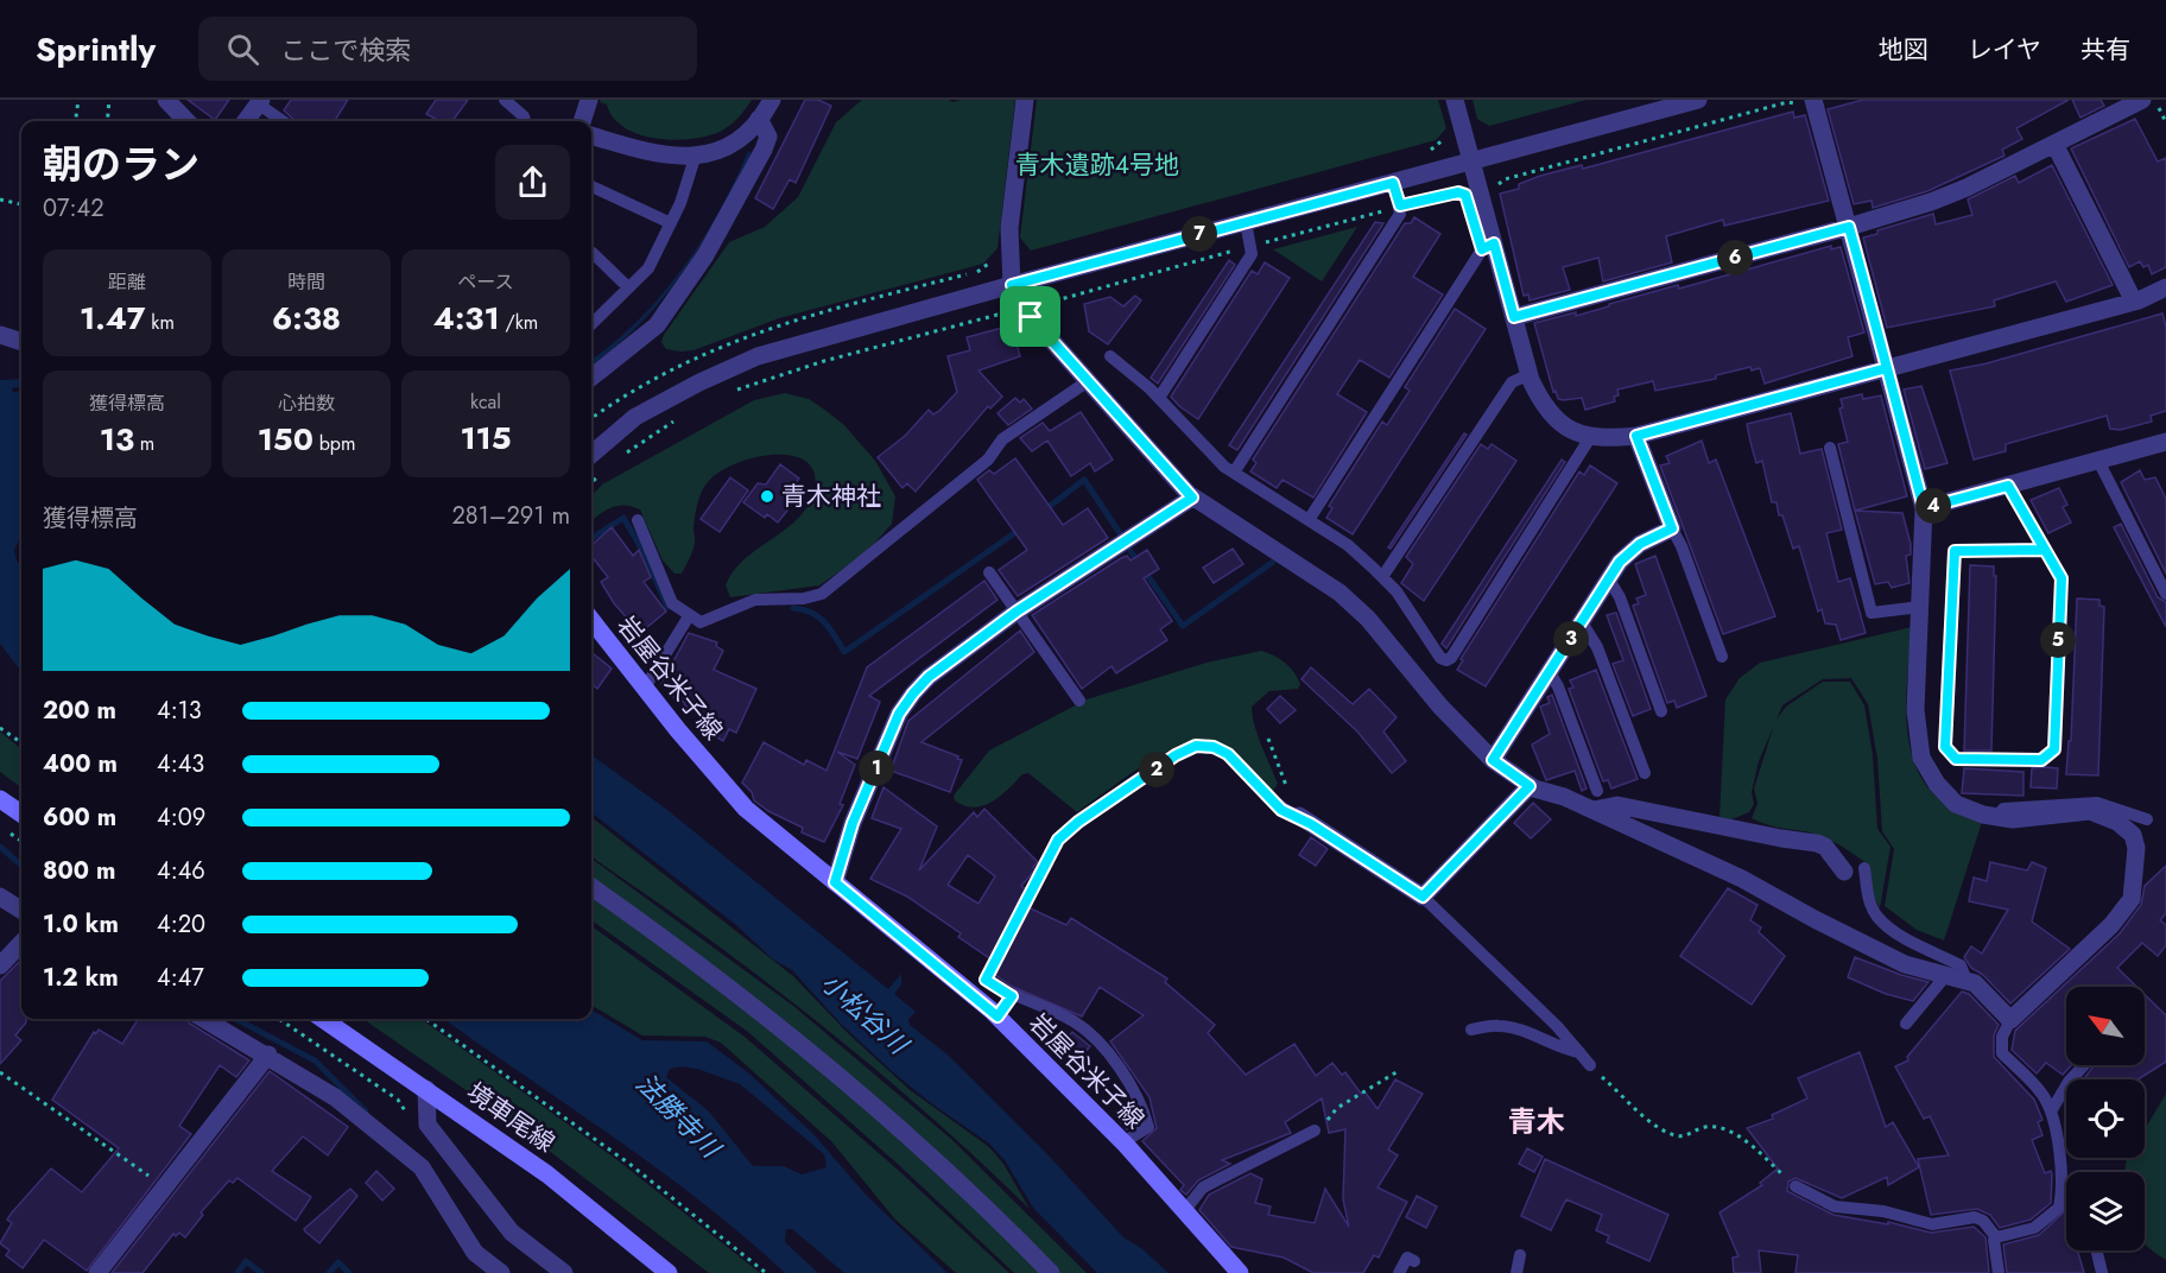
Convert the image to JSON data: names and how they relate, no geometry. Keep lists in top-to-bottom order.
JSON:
{
  "streets": {
    "main road": ["岩屋谷米子線", "境車尾線"]
  },
  "districts": ["青木"],
  "water": ["小松谷川", "法勝寺川"],
  "parks": ["青木遺跡4号地"],
  "places": ["青木神社"],
  "north": "top left",
  "page": {
    "header": "Sprintly",
    "search": "ここで検索",
    "nav": ["地図", "レイヤ", "共有"],
    "heading": ["朝のラン", "07:42"],
    "pins": [
      "7",
      "6",
      "4",
      "3",
      "5",
      "1",
      "2"
    ],
    "stats": [
      ["距離", "1.47 km"],
      ["時間", "6:38"],
      ["ペース", "4:31 /km"],
      ["獲得標高", "13 m"],
      ["心拍数", "150 bpm"],
      ["kcal", "115"]
    ],
    "chart": ["獲得標高", "281–291 m"],
    "list": [
      {
        "name": "200 m",
        "note": "4:13"
      },
      {
        "name": "400 m",
        "note": "4:43"
      },
      {
        "name": "600 m",
        "note": "4:09"
      },
      {
        "name": "800 m",
        "note": "4:46"
      },
      {
        "name": "1.0 km",
        "note": "4:20"
      },
      {
        "name": "1.2 km",
        "note": "4:47"
      }
    ]
  }
}
